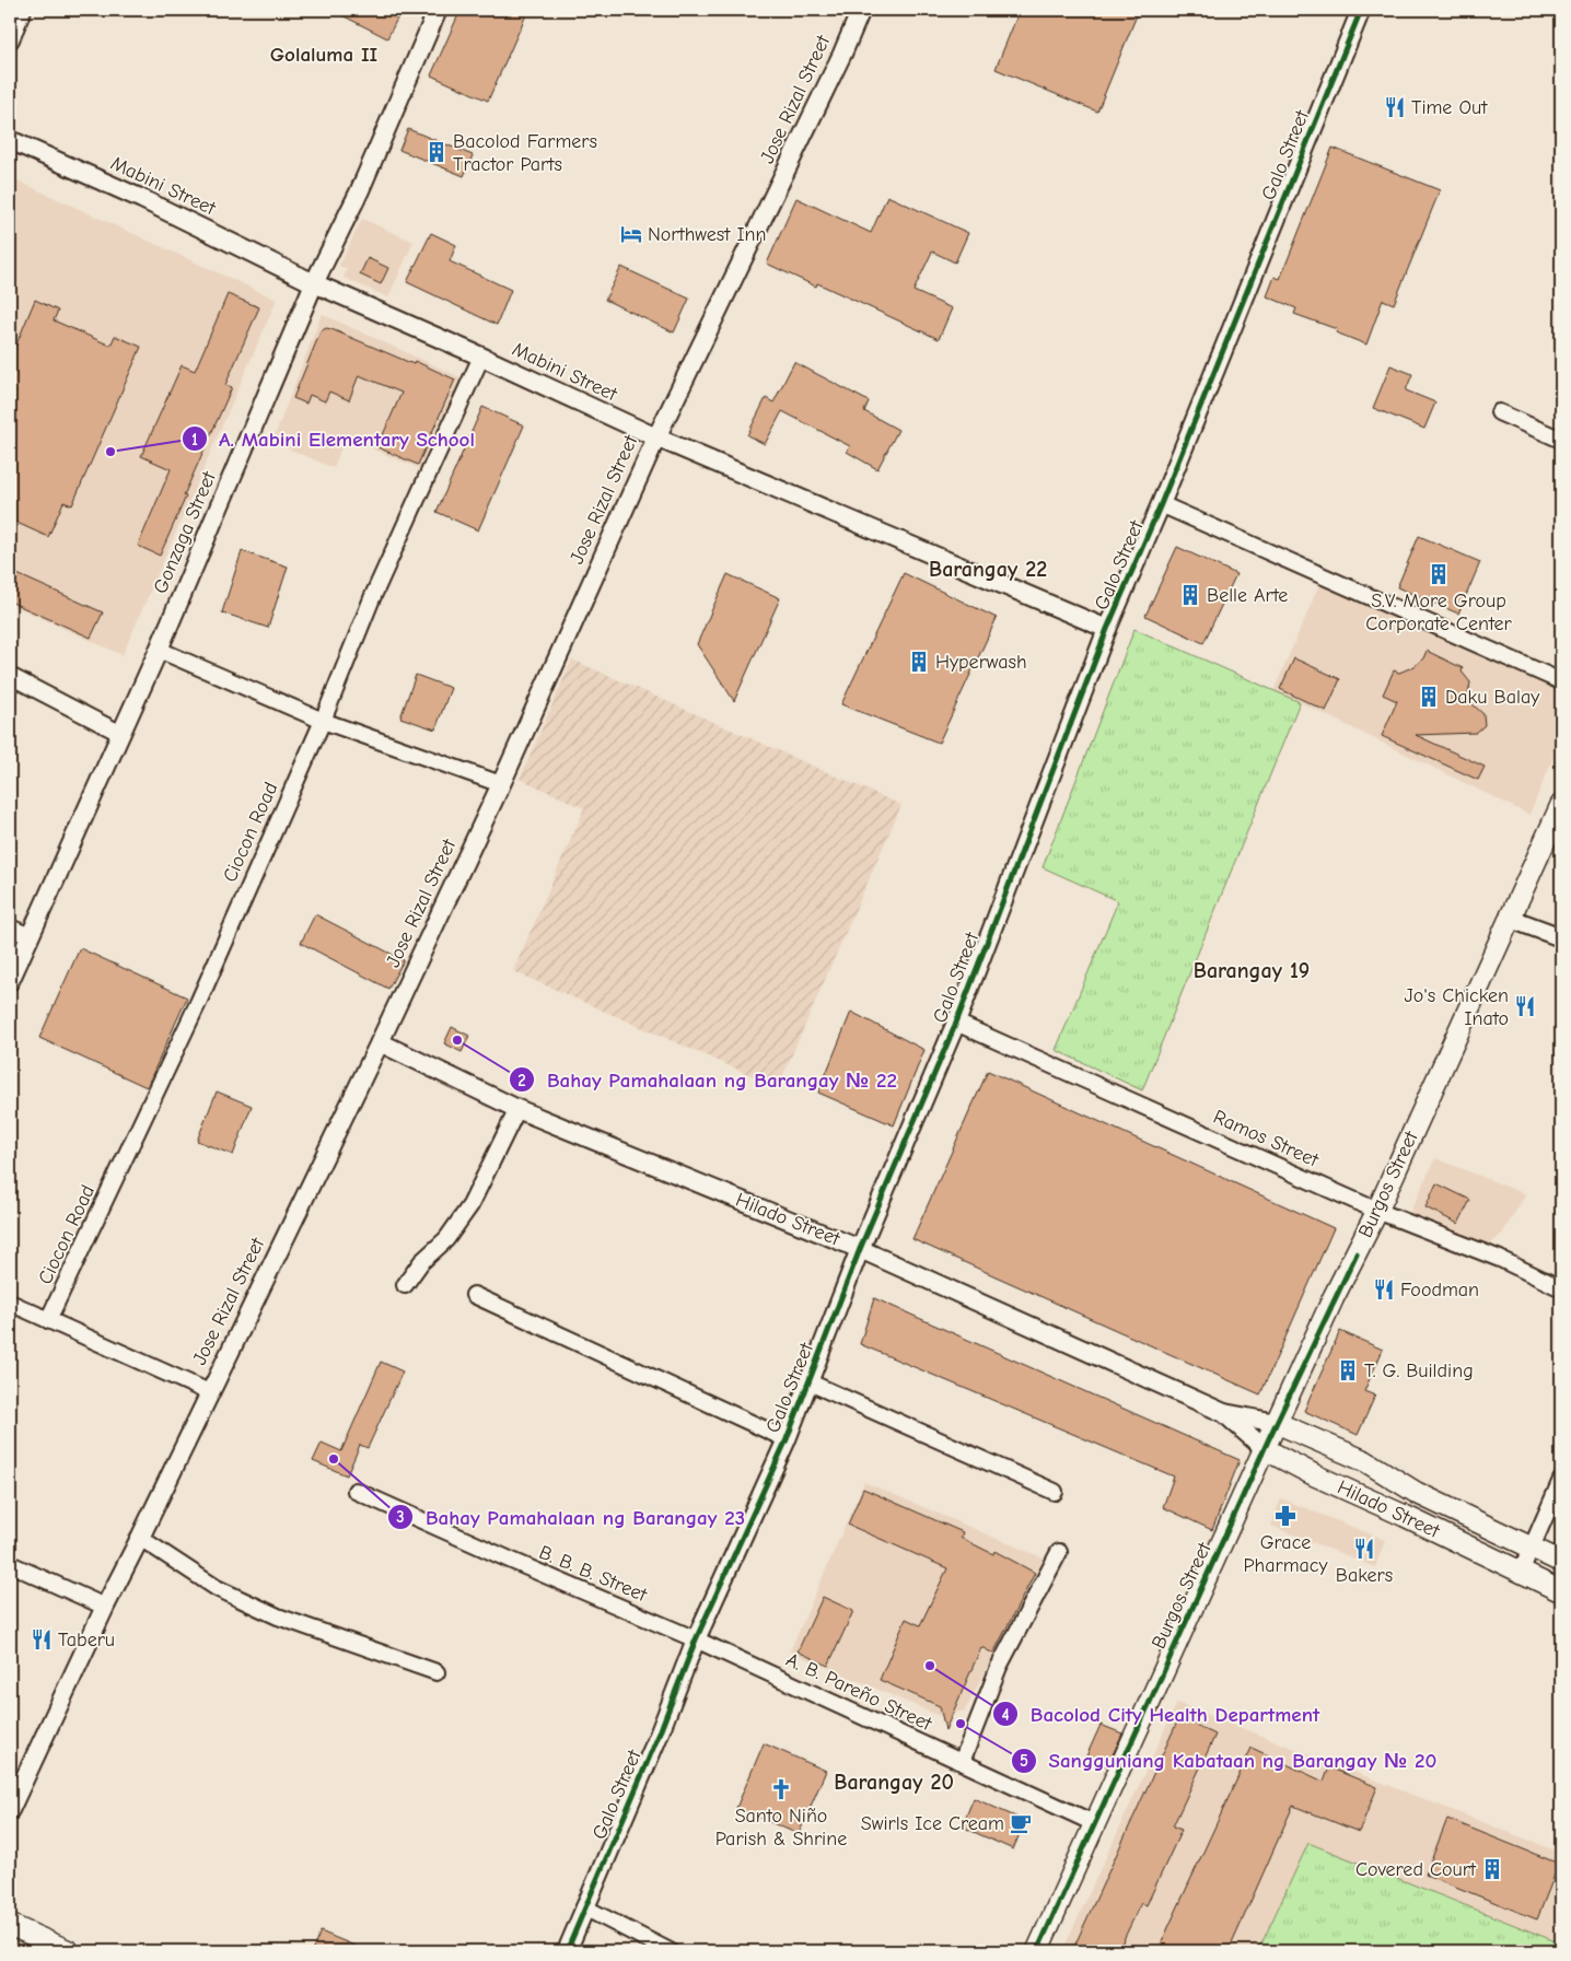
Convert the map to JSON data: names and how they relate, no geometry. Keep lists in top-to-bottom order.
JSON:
{
  "streets": {
    "main road": ["Burgos Street", "Hilado Street"],
    "street": [
      "Jose Rizal Street",
      "Galo Street",
      "Mabini Street",
      "Gonzaga Street",
      "Ciocon Road",
      "Ramos Street",
      "B. B. B. Street",
      "A. B. Pareño Street"
    ]
  },
  "crossings": [
    ["Jose Rizal Street", "Mabini Street"],
    ["Jose Rizal Street", "Hilado Street"],
    ["Galo Street", "Mabini Street"],
    ["Galo Street", "Ramos Street"],
    ["Galo Street", "Hilado Street"],
    ["Galo Street", "B. B. B. Street"],
    ["Galo Street", "A. B. Pareño Street"],
    ["Mabini Street", "Gonzaga Street"],
    ["Mabini Street", "Ciocon Road"],
    ["Ramos Street", "Burgos Street"],
    ["Burgos Street", "Hilado Street"],
    ["Burgos Street", "A. B. Pareño Street"],
    ["B. B. B. Street", "A. B. Pareño Street"]
  ],
  "districts": [
    "Golaluma II",
    "Barangay 22",
    "Barangay 19",
    "Barangay 20"
  ],
  "places": {
    "restaurant": [
      "Time Out",
      "Jo's Chicken Inato",
      "Foodman",
      "Bakers",
      "Taberu"
    ],
    "building": [
      "Bacolod Farmers Tractor Parts",
      "S.V. More Group Corporate Center",
      "Belle Arte",
      "Hyperwash",
      "Daku Balay",
      "T. G. Building",
      "Covered Court"
    ],
    "hotel": ["Northwest Inn"],
    "other": [
      "A. Mabini Elementary School",
      "Bahay Pamahalaan ng Barangay № 22",
      "Bahay Pamahalaan ng Barangay 23",
      "Bacolod City Health Department",
      "Sangguniang Kabataan ng Barangay № 20"
    ],
    "pharmacy": ["Grace Pharmacy"],
    "church": ["Santo Niño Parish & Shrine"],
    "cafe": ["Swirls Ice Cream"]
  }
}
